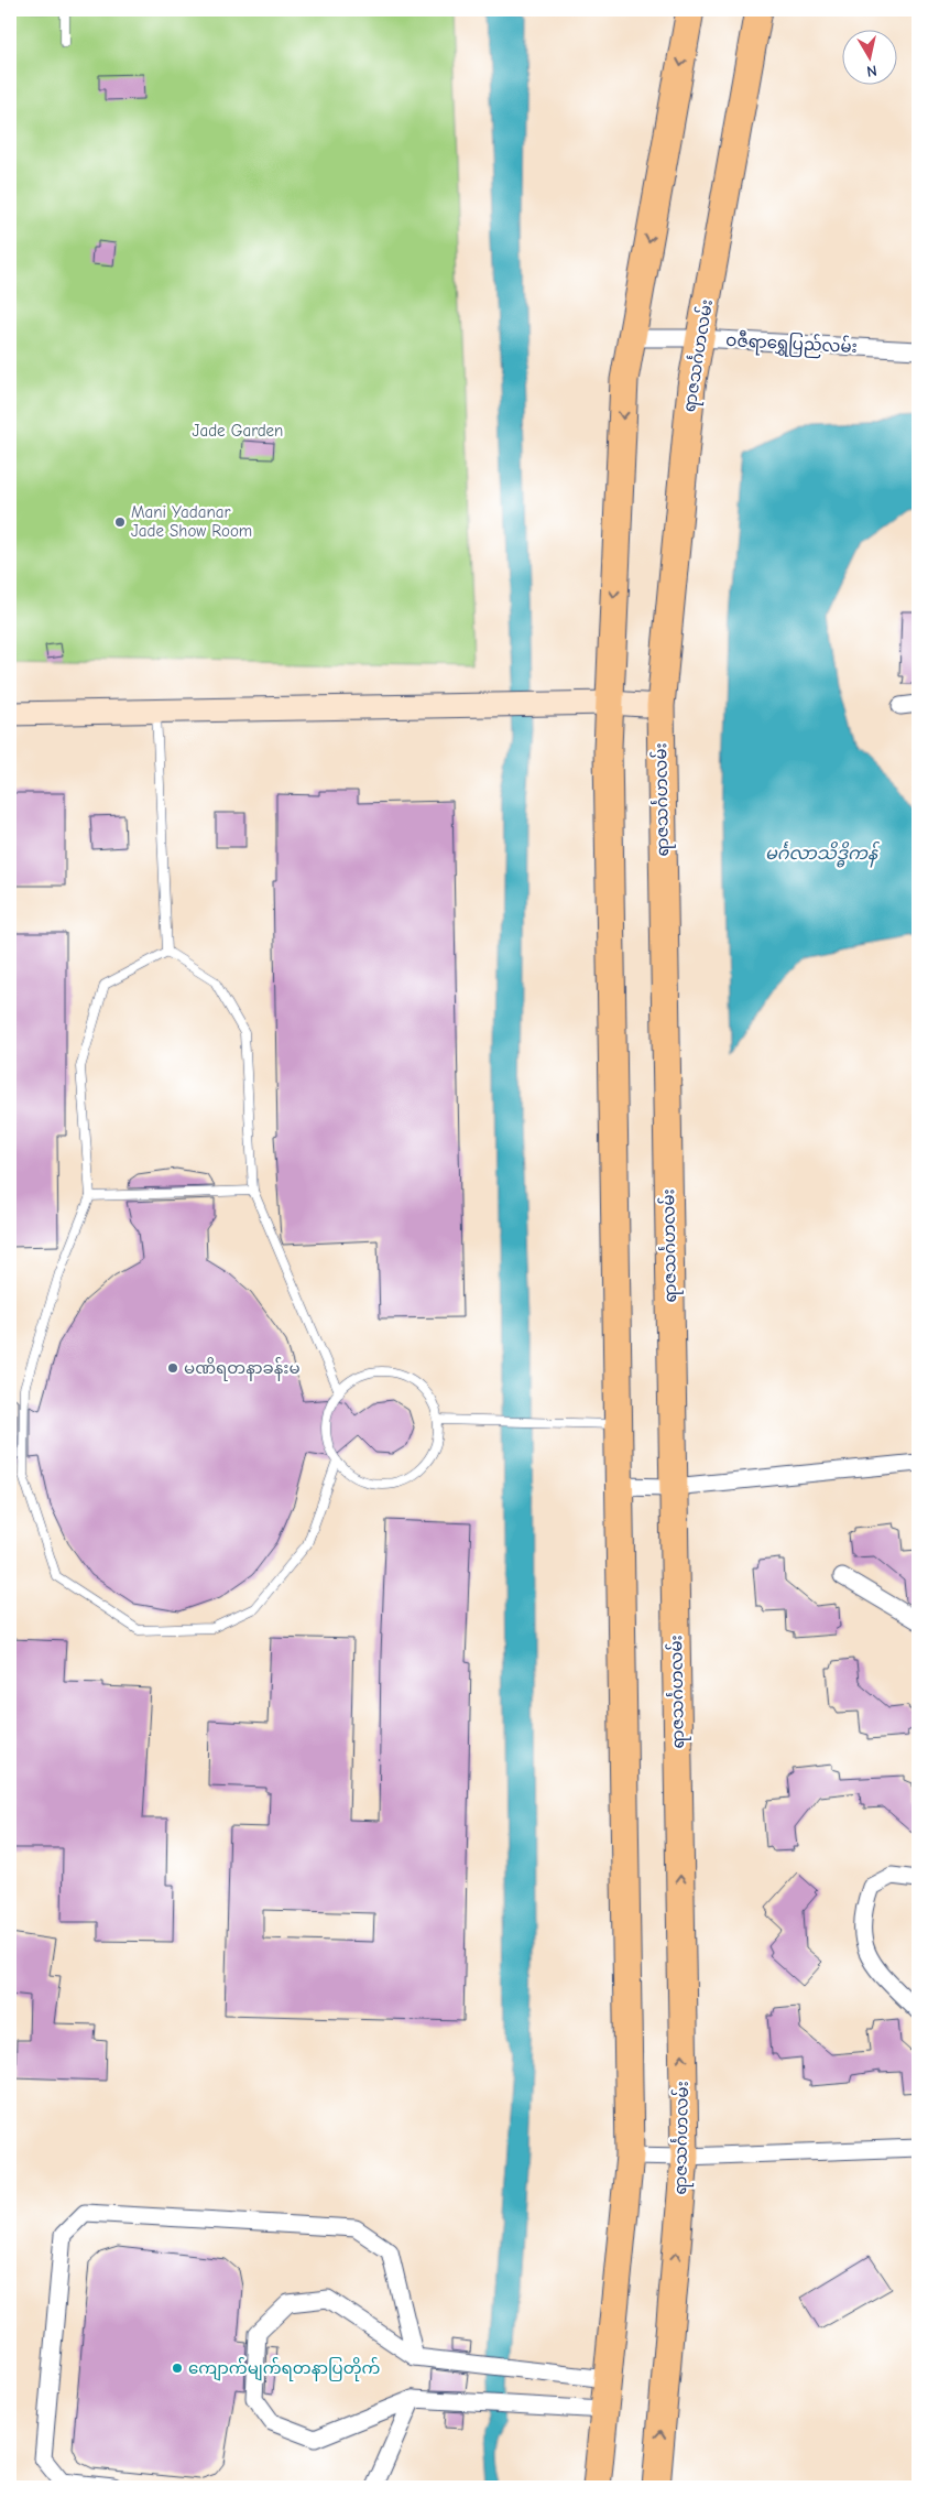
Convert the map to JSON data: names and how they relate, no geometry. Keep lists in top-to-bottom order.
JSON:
{
  "streets": {
    "main road": ["ရာဇသင်္ဂဟလမ်း"],
    "street": ["ဝဇီရာရွှေပြည်လမ်း"]
  },
  "crossings": [
    ["ဝဇီရာရွှေပြည်လမ်း", "ရာဇသင်္ဂဟလမ်း"]
  ],
  "water": ["မင်္ဂလာသိဒ္ဓိကန်"],
  "parks": ["Jade Garden"],
  "places": ["Mani Yadanar Jade Show Room", "မဏိရတနာခန်းမ", "ကျောက်မျက်ရတနာပြတိုက်"],
  "north": "bottom"
}
